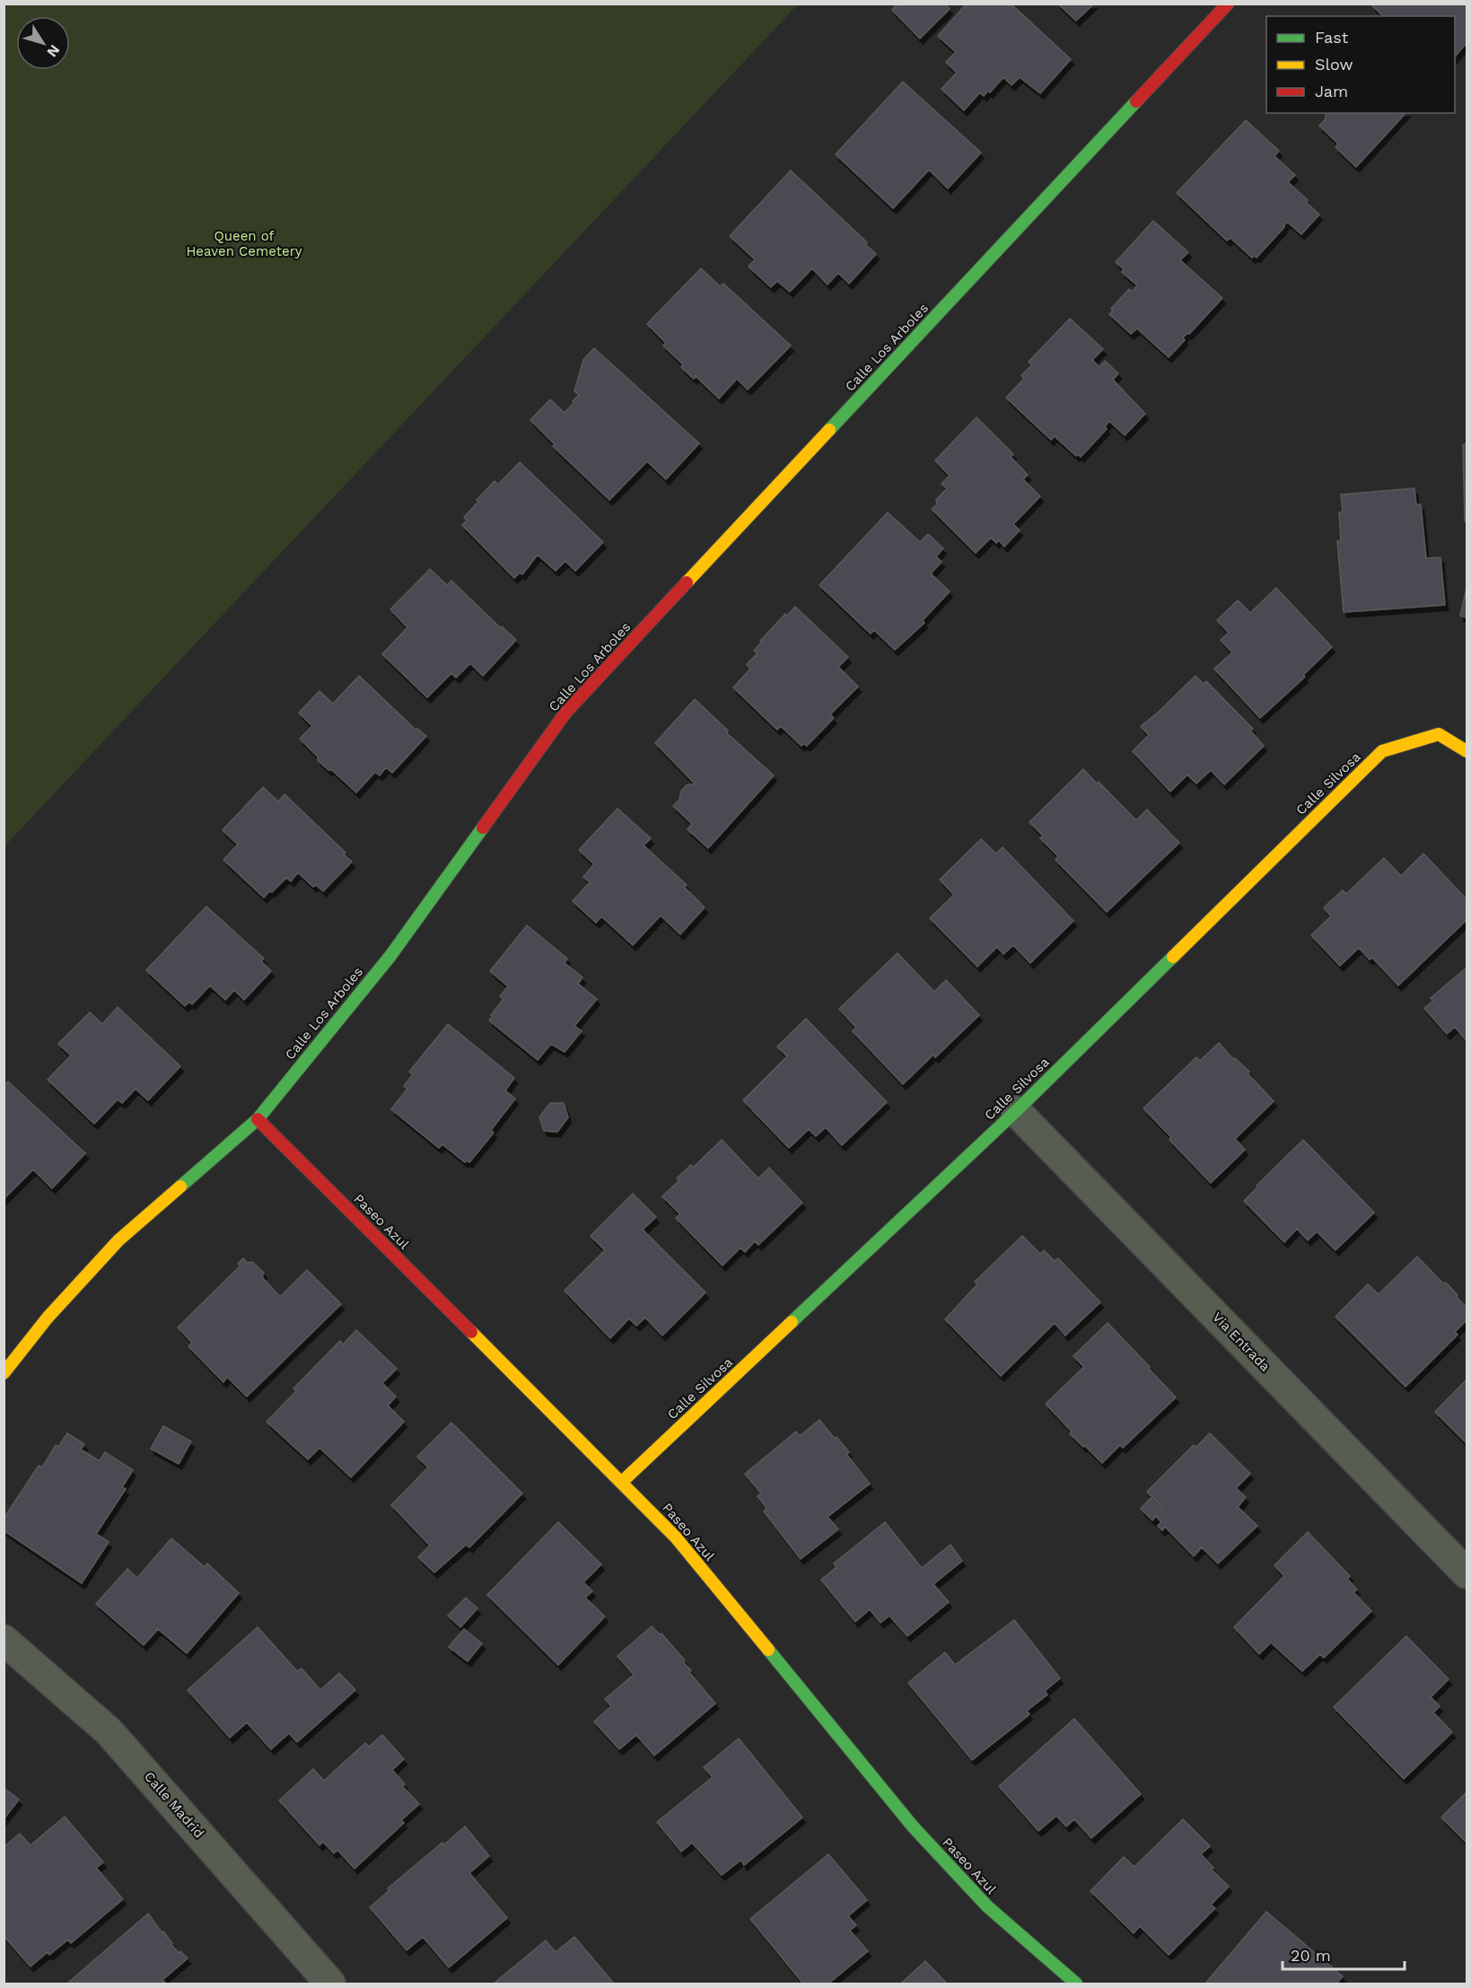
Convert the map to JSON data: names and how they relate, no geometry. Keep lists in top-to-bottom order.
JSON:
{
  "streets": {
    "street": [
      "Calle Los Arboles",
      "Calle Silvosa",
      "Paseo Azul",
      "Via Entrada",
      "Calle Madrid"
    ]
  },
  "crossings": [
    ["Calle Los Arboles", "Paseo Azul"],
    ["Calle Silvosa", "Paseo Azul"],
    ["Calle Silvosa", "Via Entrada"]
  ],
  "parks": ["Queen of Heaven Cemetery"],
  "legend": ["Fast", "Slow", "Jam"],
  "scale_bar": "20 m",
  "north": "bottom right"
}
